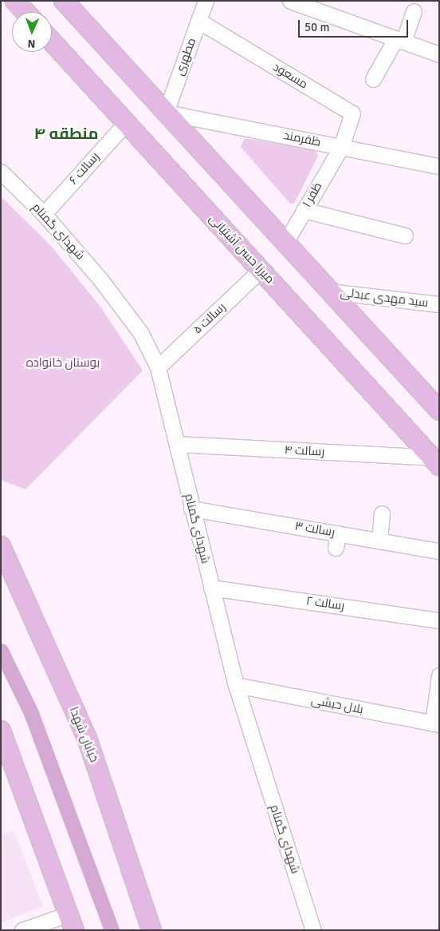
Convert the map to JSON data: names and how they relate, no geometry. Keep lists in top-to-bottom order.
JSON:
{
  "streets": {
    "main road": ["میرزا حسن آشتیانی", "خیابان شهدا"],
    "street": [
      "مطهری",
      "مسعود",
      "ظفرمند",
      "رسالت ۶",
      "ظفر ۱",
      "شهدای گمنام",
      "سید مهدی عبدلی",
      "رسالت ۵",
      "رسالت ۴",
      "رسالت ۳",
      "رسالت ۲",
      "بلال حبشی"
    ]
  },
  "crossings": [
    ["مطهری", "مسعود"],
    ["مطهری", "ظفرمند"],
    ["مسعود", "ظفرمند"],
    ["مسعود", "ظفر ۱"],
    ["ظفرمند", "ظفر ۱"],
    ["رسالت ۶", "شهدای گمنام"],
    ["رسالت ۶", "میرزا حسن آشتیانی"],
    ["شهدای گمنام", "رسالت ۵"],
    ["شهدای گمنام", "رسالت ۴"],
    ["شهدای گمنام", "رسالت ۳"],
    ["شهدای گمنام", "رسالت ۲"],
    ["شهدای گمنام", "بلال حبشی"],
    ["میرزا حسن آشتیانی", "رسالت ۵"],
    ["میرزا حسن آشتیانی", "رسالت ۴"]
  ],
  "districts": ["منطقه ۴"],
  "parks": ["بوستان خانواده"],
  "scale_bar": "50 m",
  "north": "bottom"
}
